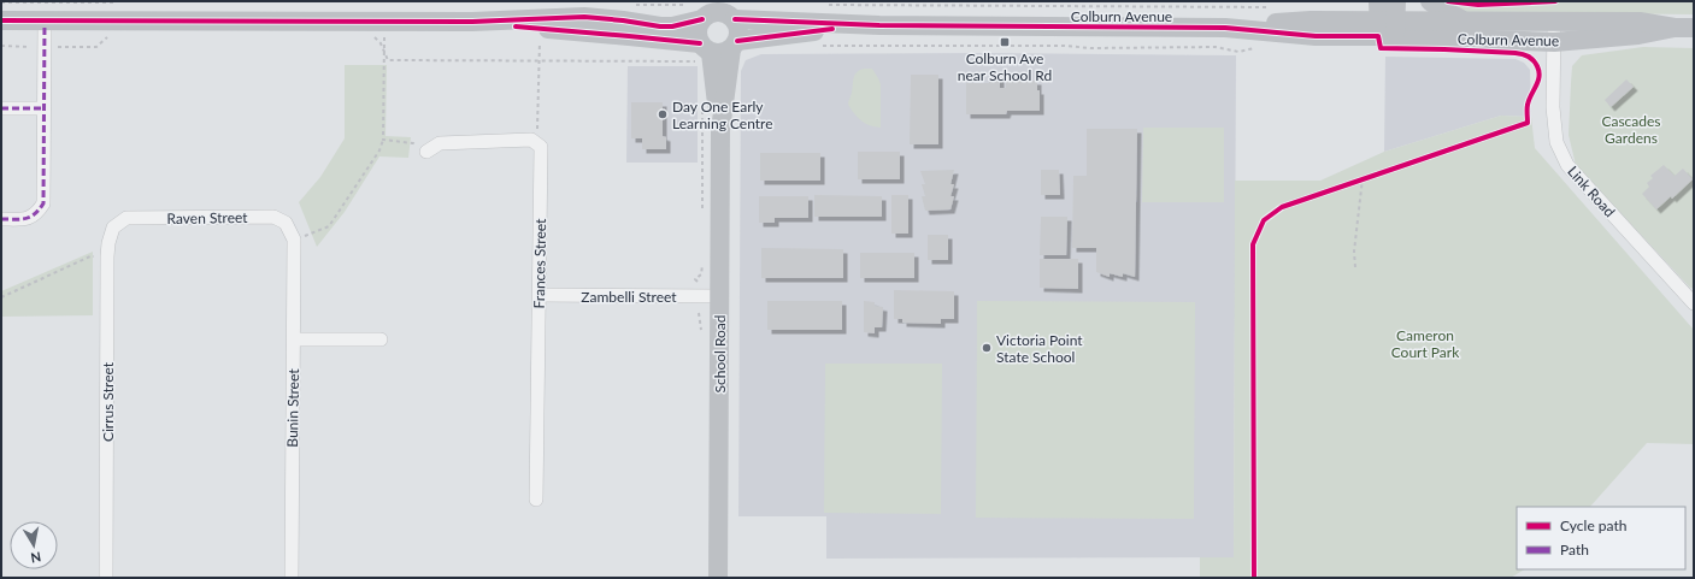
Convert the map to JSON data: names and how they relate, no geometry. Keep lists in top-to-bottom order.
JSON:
{
  "streets": {
    "main road": ["Colburn Avenue", "School Road"],
    "street": [
      "Link Road",
      "Raven Street",
      "Frances Street",
      "Zambelli Street",
      "Cirrus Street",
      "Bunin Street"
    ]
  },
  "crossings": [
    ["Colburn Avenue", "Link Road"],
    ["Colburn Avenue", "School Road"],
    ["Raven Street", "Cirrus Street"],
    ["Raven Street", "Bunin Street"],
    ["Frances Street", "Zambelli Street"],
    ["Zambelli Street", "School Road"]
  ],
  "parks": ["Cascades Gardens", "Cameron Court Park"],
  "places": {
    "transit": ["Colburn Ave near School Rd"],
    "other": ["Day One Early Learning Centre", "Victoria Point State School"]
  },
  "legend": ["Cycle path", "Path"],
  "north": "bottom"
}
